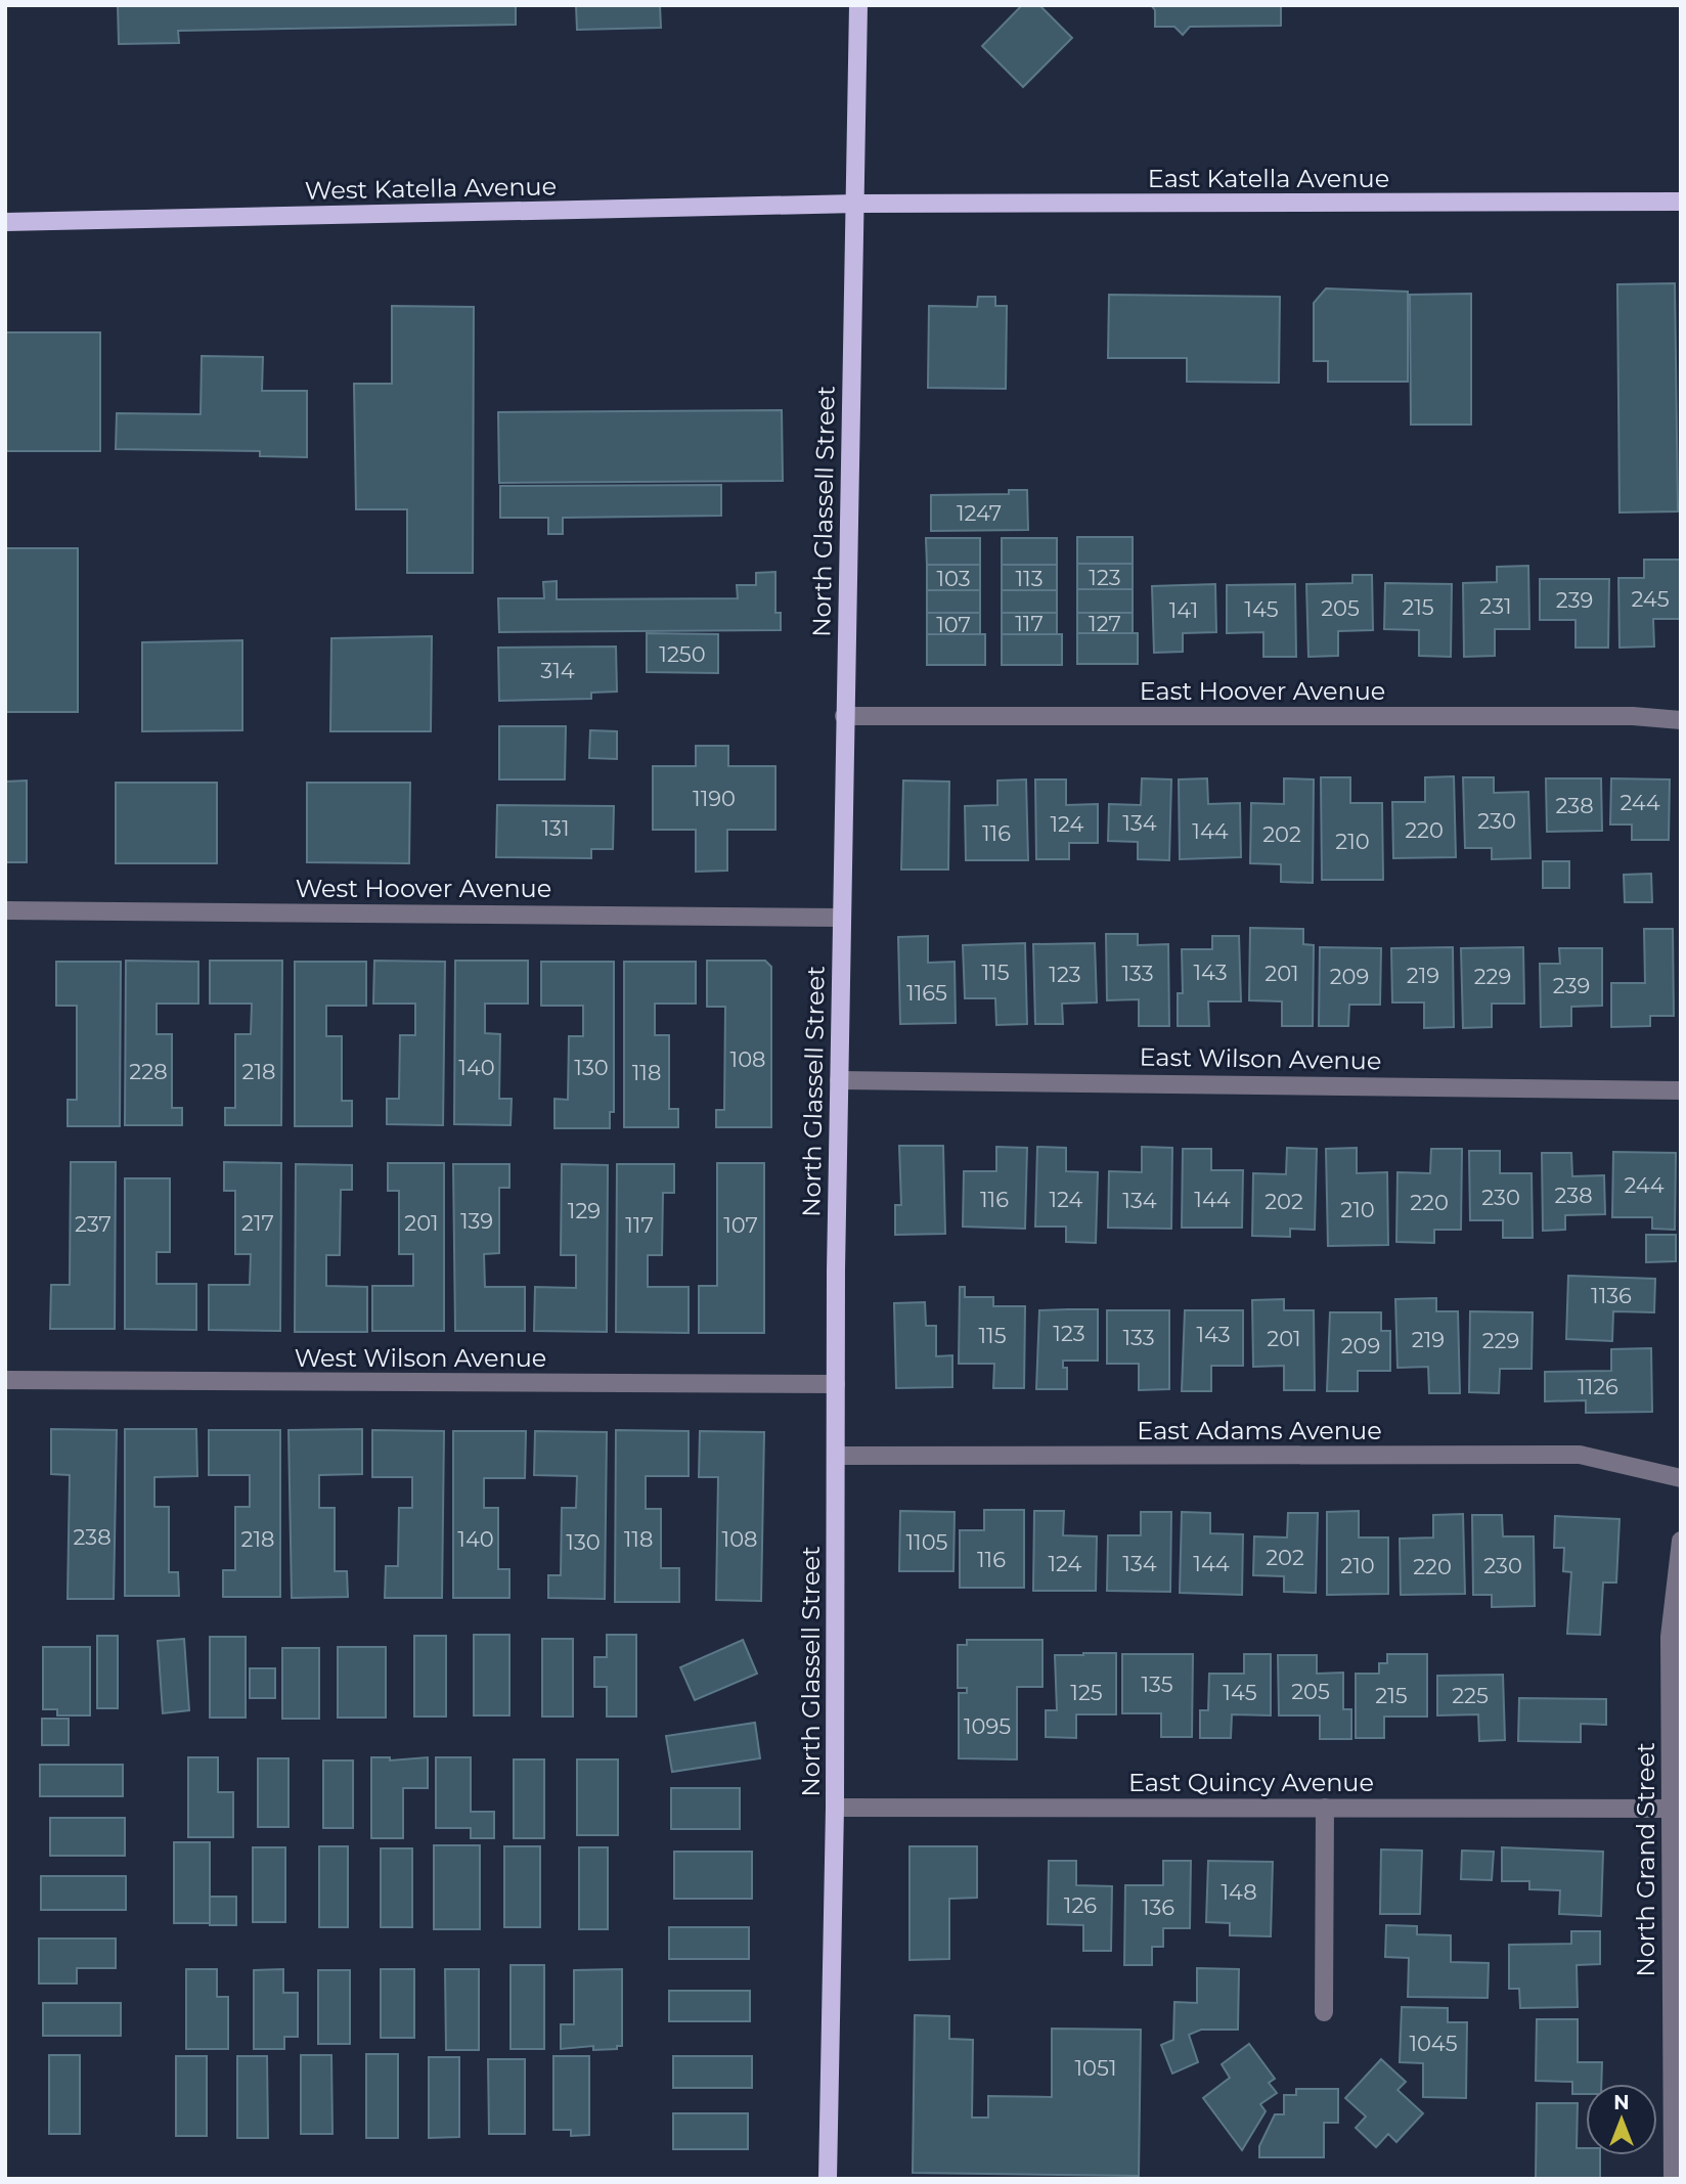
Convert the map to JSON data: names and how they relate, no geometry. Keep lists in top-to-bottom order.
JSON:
{
  "streets": {
    "main road": ["East Katella Avenue", "West Katella Avenue", "North Glassell Street"],
    "street": [
      "East Hoover Avenue",
      "West Hoover Avenue",
      "East Wilson Avenue",
      "West Wilson Avenue",
      "East Adams Avenue",
      "East Quincy Avenue",
      "North Grand Street"
    ]
  },
  "crossings": [
    ["East Katella Avenue", "West Katella Avenue"],
    ["East Katella Avenue", "North Glassell Street"],
    ["West Katella Avenue", "North Glassell Street"],
    ["North Glassell Street", "East Hoover Avenue"],
    ["North Glassell Street", "West Hoover Avenue"],
    ["North Glassell Street", "East Wilson Avenue"],
    ["North Glassell Street", "West Wilson Avenue"],
    ["North Glassell Street", "East Adams Avenue"],
    ["North Glassell Street", "East Quincy Avenue"],
    ["East Quincy Avenue", "North Grand Street"]
  ],
  "house_numbers": [
    "1247",
    "123",
    "103",
    "113",
    "245",
    "239",
    "231",
    "215",
    "205",
    "145",
    "141",
    "117",
    "127",
    "107",
    "1250",
    "314",
    "1190",
    "244",
    "238",
    "230",
    "134",
    "124",
    "131",
    "220",
    "144",
    "116",
    "202",
    "210",
    "115",
    "143",
    "133",
    "201",
    "123",
    "219",
    "209",
    "229",
    "239",
    "1165",
    "108",
    "140",
    "130",
    "228",
    "218",
    "118",
    "244",
    "238",
    "230",
    "116",
    "124",
    "144",
    "134",
    "202",
    "220",
    "210",
    "129",
    "139",
    "217",
    "201",
    "237",
    "117",
    "107",
    "1136",
    "123",
    "143",
    "115",
    "133",
    "201",
    "219",
    "229",
    "209",
    "1126",
    "238",
    "218",
    "140",
    "118",
    "108",
    "130",
    "1105",
    "202",
    "116",
    "124",
    "134",
    "144",
    "210",
    "230",
    "220",
    "135",
    "205",
    "125",
    "145",
    "215",
    "225",
    "1095",
    "148",
    "126",
    "136",
    "1045",
    "1051"
  ],
  "north": "top"
}
